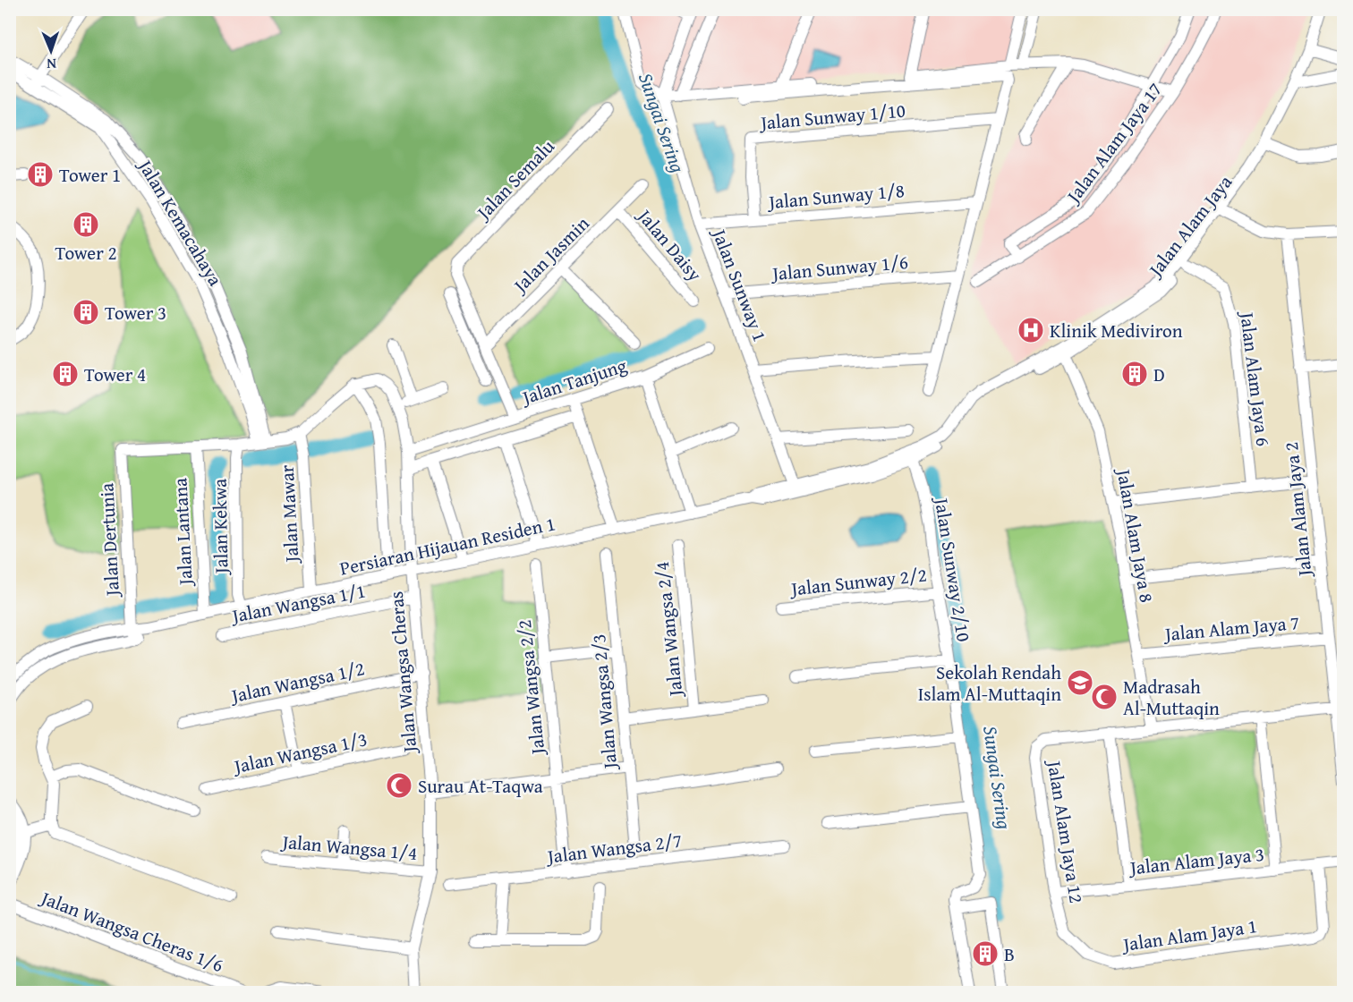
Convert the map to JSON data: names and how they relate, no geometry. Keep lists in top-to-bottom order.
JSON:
{
  "streets": {
    "street": [
      "Jalan Sunway 1/10",
      "Jalan Alam Jaya 17",
      "Jalan Semalu",
      "Jalan Sunway 1/8",
      "Jalan Kemacahaya",
      "Jalan Alam Jaya",
      "Jalan Daisy",
      "Jalan Jasmin",
      "Jalan Sunway 1/6",
      "Jalan Sunway 1",
      "Jalan Alam Jaya 6",
      "Jalan Tanjung",
      "Jalan Alam Jaya 2",
      "Jalan Mawar",
      "Jalan Kekwa",
      "Jalan Lantana",
      "Jalan Alam Jaya 8",
      "Jalan Dertunia",
      "Persiaran Hijauan Residen 1",
      "Jalan Sunway 2/10",
      "Jalan Sunway 2/2",
      "Jalan Wangsa 1/1",
      "Jalan Alam Jaya 7",
      "Jalan Wangsa 2/4",
      "Jalan Wangsa Cheras",
      "Jalan Wangsa 1/2",
      "Jalan Wangsa 2/2",
      "Jalan Wangsa 2/3",
      "Jalan Wangsa 1/3",
      "Jalan Alam Jaya 12",
      "Jalan Wangsa 1/4",
      "Jalan Wangsa 2/7",
      "Jalan Alam Jaya 3",
      "Jalan Wangsa Cheras 1/6",
      "Jalan Alam Jaya 1"
    ]
  },
  "crossings": [
    ["Jalan Sunway 1/10", "Jalan Sunway 1/8"],
    ["Jalan Semalu", "Jalan Jasmin"],
    ["Jalan Sunway 1/8", "Jalan Sunway 1"],
    ["Jalan Alam Jaya", "Jalan Alam Jaya 6"],
    ["Jalan Alam Jaya", "Jalan Alam Jaya 8"],
    ["Jalan Alam Jaya", "Persiaran Hijauan Residen 1"],
    ["Jalan Alam Jaya", "Jalan Sunway 2/10"],
    ["Jalan Daisy", "Jalan Jasmin"],
    ["Jalan Sunway 1/6", "Jalan Sunway 1"],
    ["Jalan Tanjung", "Persiaran Hijauan Residen 1"],
    ["Jalan Tanjung", "Jalan Wangsa Cheras"],
    ["Jalan Alam Jaya 2", "Jalan Alam Jaya 7"],
    ["Jalan Mawar", "Persiaran Hijauan Residen 1"],
    ["Jalan Kekwa", "Persiaran Hijauan Residen 1"],
    ["Jalan Lantana", "Jalan Dertunia"],
    ["Jalan Lantana", "Persiaran Hijauan Residen 1"],
    ["Jalan Alam Jaya 8", "Jalan Alam Jaya 7"],
    ["Jalan Dertunia", "Persiaran Hijauan Residen 1"],
    ["Persiaran Hijauan Residen 1", "Jalan Wangsa Cheras"],
    ["Jalan Sunway 2/10", "Jalan Sunway 2/2"],
    ["Jalan Wangsa 1/1", "Jalan Wangsa Cheras"],
    ["Jalan Wangsa Cheras", "Jalan Wangsa 1/2"],
    ["Jalan Wangsa Cheras", "Jalan Wangsa 1/4"],
    ["Jalan Wangsa 2/2", "Jalan Wangsa 2/7"],
    ["Jalan Alam Jaya 12", "Jalan Alam Jaya 3"],
    ["Jalan Alam Jaya 12", "Jalan Alam Jaya 1"],
    ["Jalan Alam Jaya 3", "Jalan Alam Jaya 1"]
  ],
  "water": ["Sungai Sering"],
  "places": {
    "building": [
      "Tower 1",
      "Tower 2",
      "Tower 3",
      "Tower 4",
      "D",
      "B"
    ],
    "hospital": ["Klinik Mediviron"],
    "school or university": ["Sekolah Rendah Islam Al-Muttaqin"],
    "mosque": ["Madrasah Al-Muttaqin", "Surau At-Taqwa"]
  },
  "north": "bottom"
}
